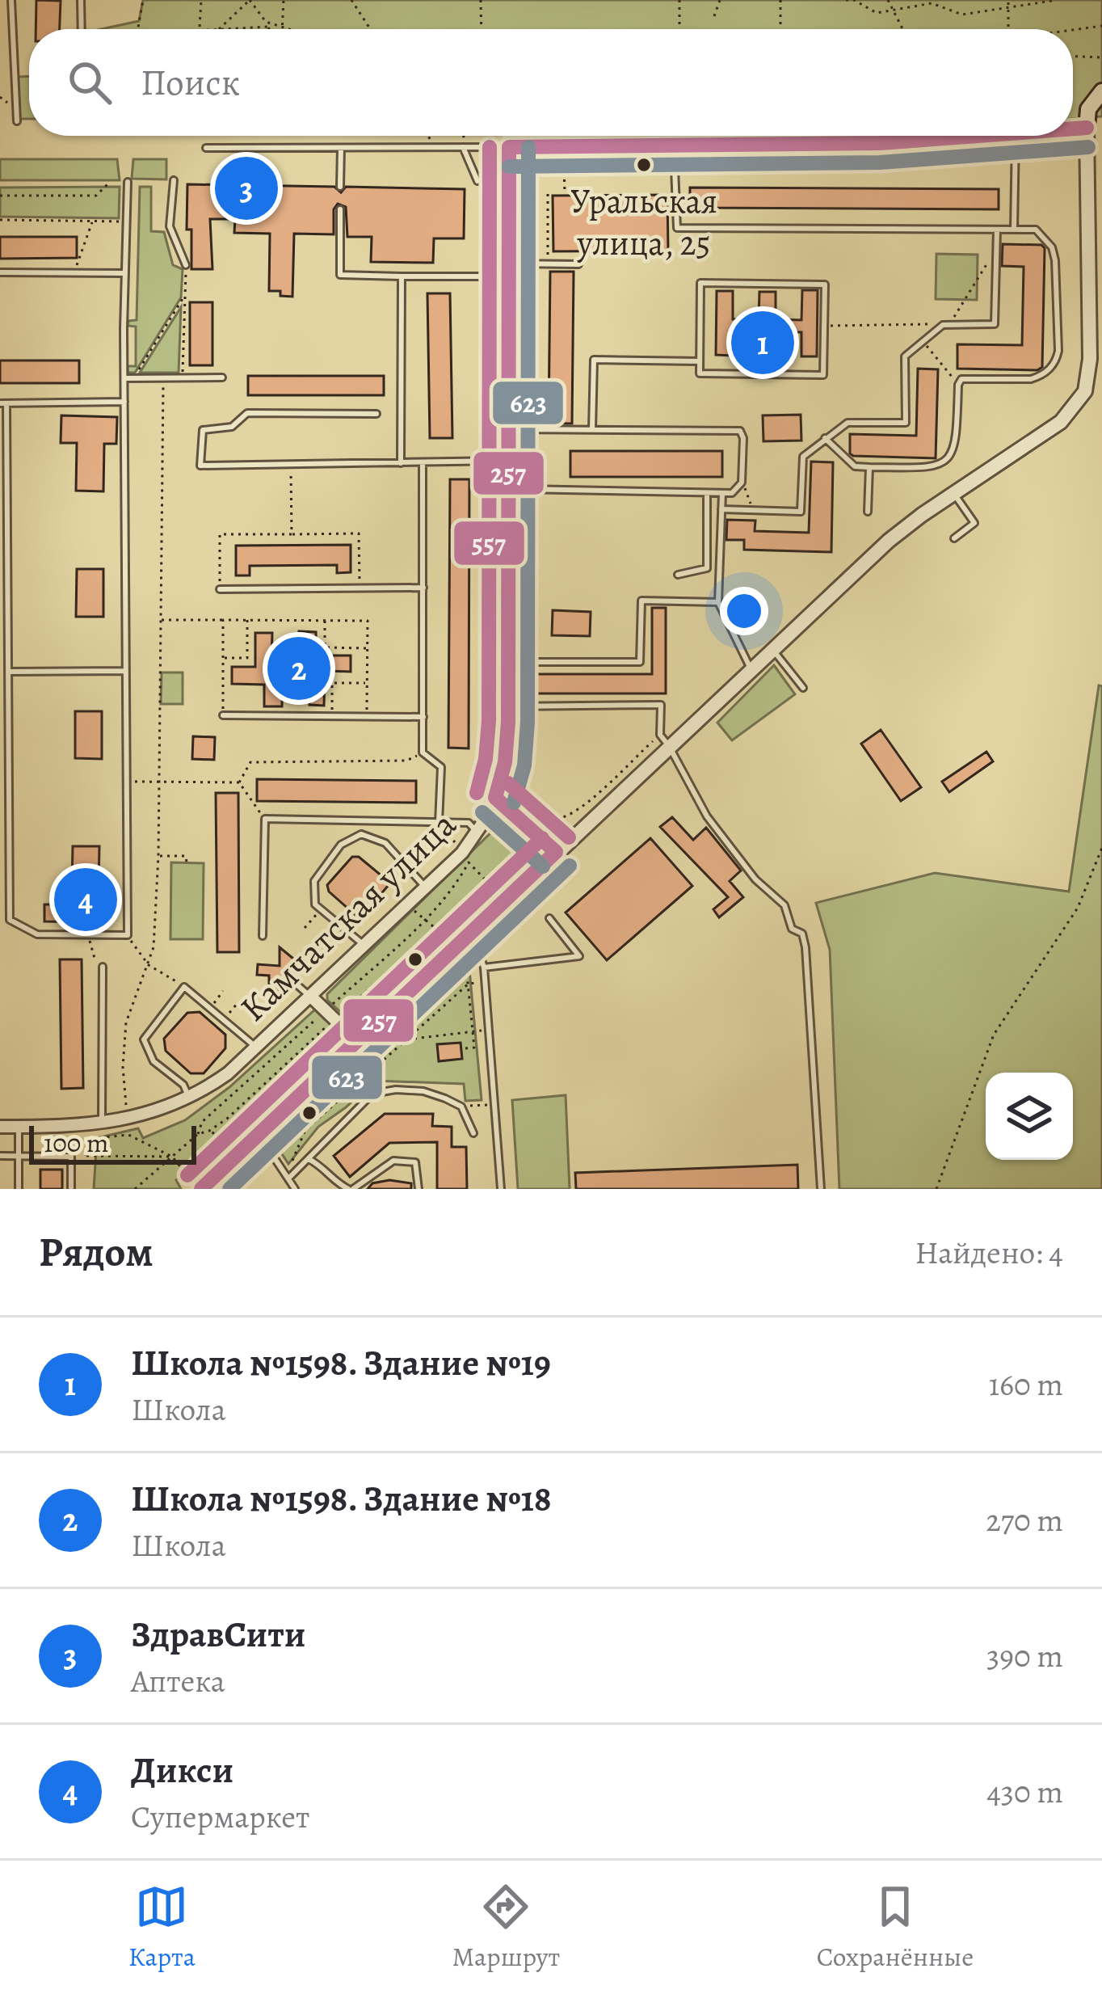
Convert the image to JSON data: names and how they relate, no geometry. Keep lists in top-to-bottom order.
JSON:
{
  "streets": {
    "street": ["Камчатская улица"]
  },
  "places": ["Уральская улица, 25"],
  "lines": ["transit line 257", "transit line 623", "transit line 557"],
  "scale_bar": "100 m",
  "page": {
    "search": "Поиск",
    "pins": [
      "3",
      "1",
      "2",
      "4"
    ],
    "scale": "100 m",
    "heading": ["Рядом", "Найдено: 4"],
    "list": [
      {
        "mark": "1",
        "name": "Школа №1598. Здание №19",
        "note": "Школа",
        "value": "160 m"
      },
      {
        "mark": "2",
        "name": "Школа №1598. Здание №18",
        "note": "Школа",
        "value": "270 m"
      },
      {
        "mark": "3",
        "name": "ЗдравСити",
        "note": "Аптека",
        "value": "390 m"
      },
      {
        "mark": "4",
        "name": "Дикси",
        "note": "Супермаркет",
        "value": "430 m"
      }
    ],
    "nav": ["Карта", "Маршрут", "Сохранённые"]
  }
}
